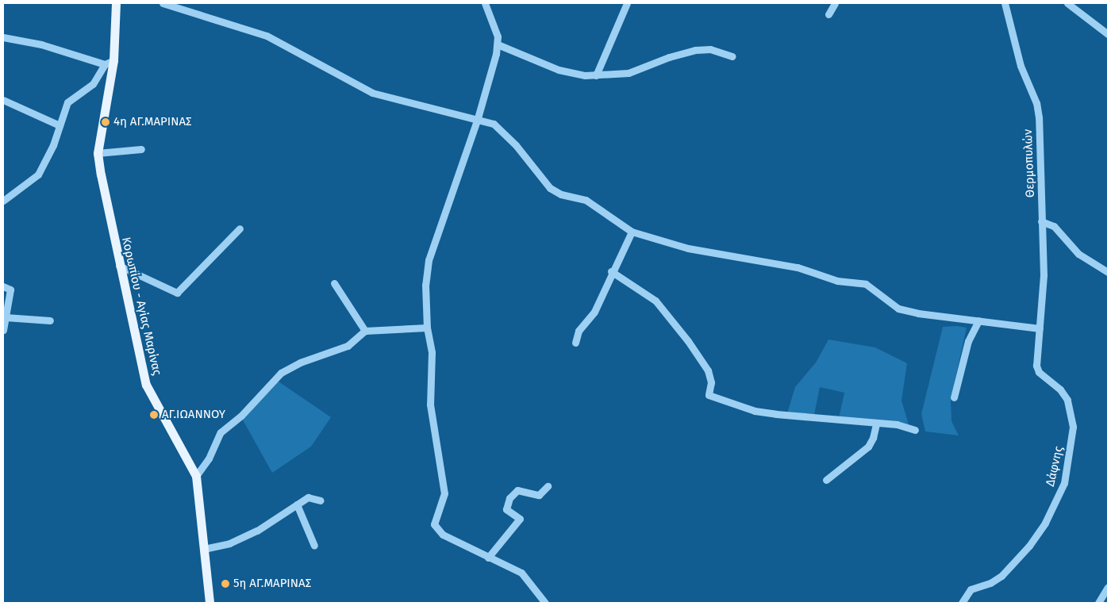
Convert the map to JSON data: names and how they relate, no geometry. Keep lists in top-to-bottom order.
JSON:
{
  "streets": {
    "main road": ["Κορωπίου - Αγίας Μαρίνας"],
    "street": ["Θερμοπυλών", "Δάφνης"]
  },
  "crossings": [
    ["Θερμοπυλών", "Δάφνης"]
  ],
  "places": ["4η ΑΓ.ΜΑΡΙΝΑΣ", "ΑΓ.ΙΩΑΝΝΟΥ", "5η ΑΓ.ΜΑΡΙΝΑΣ"]
}
